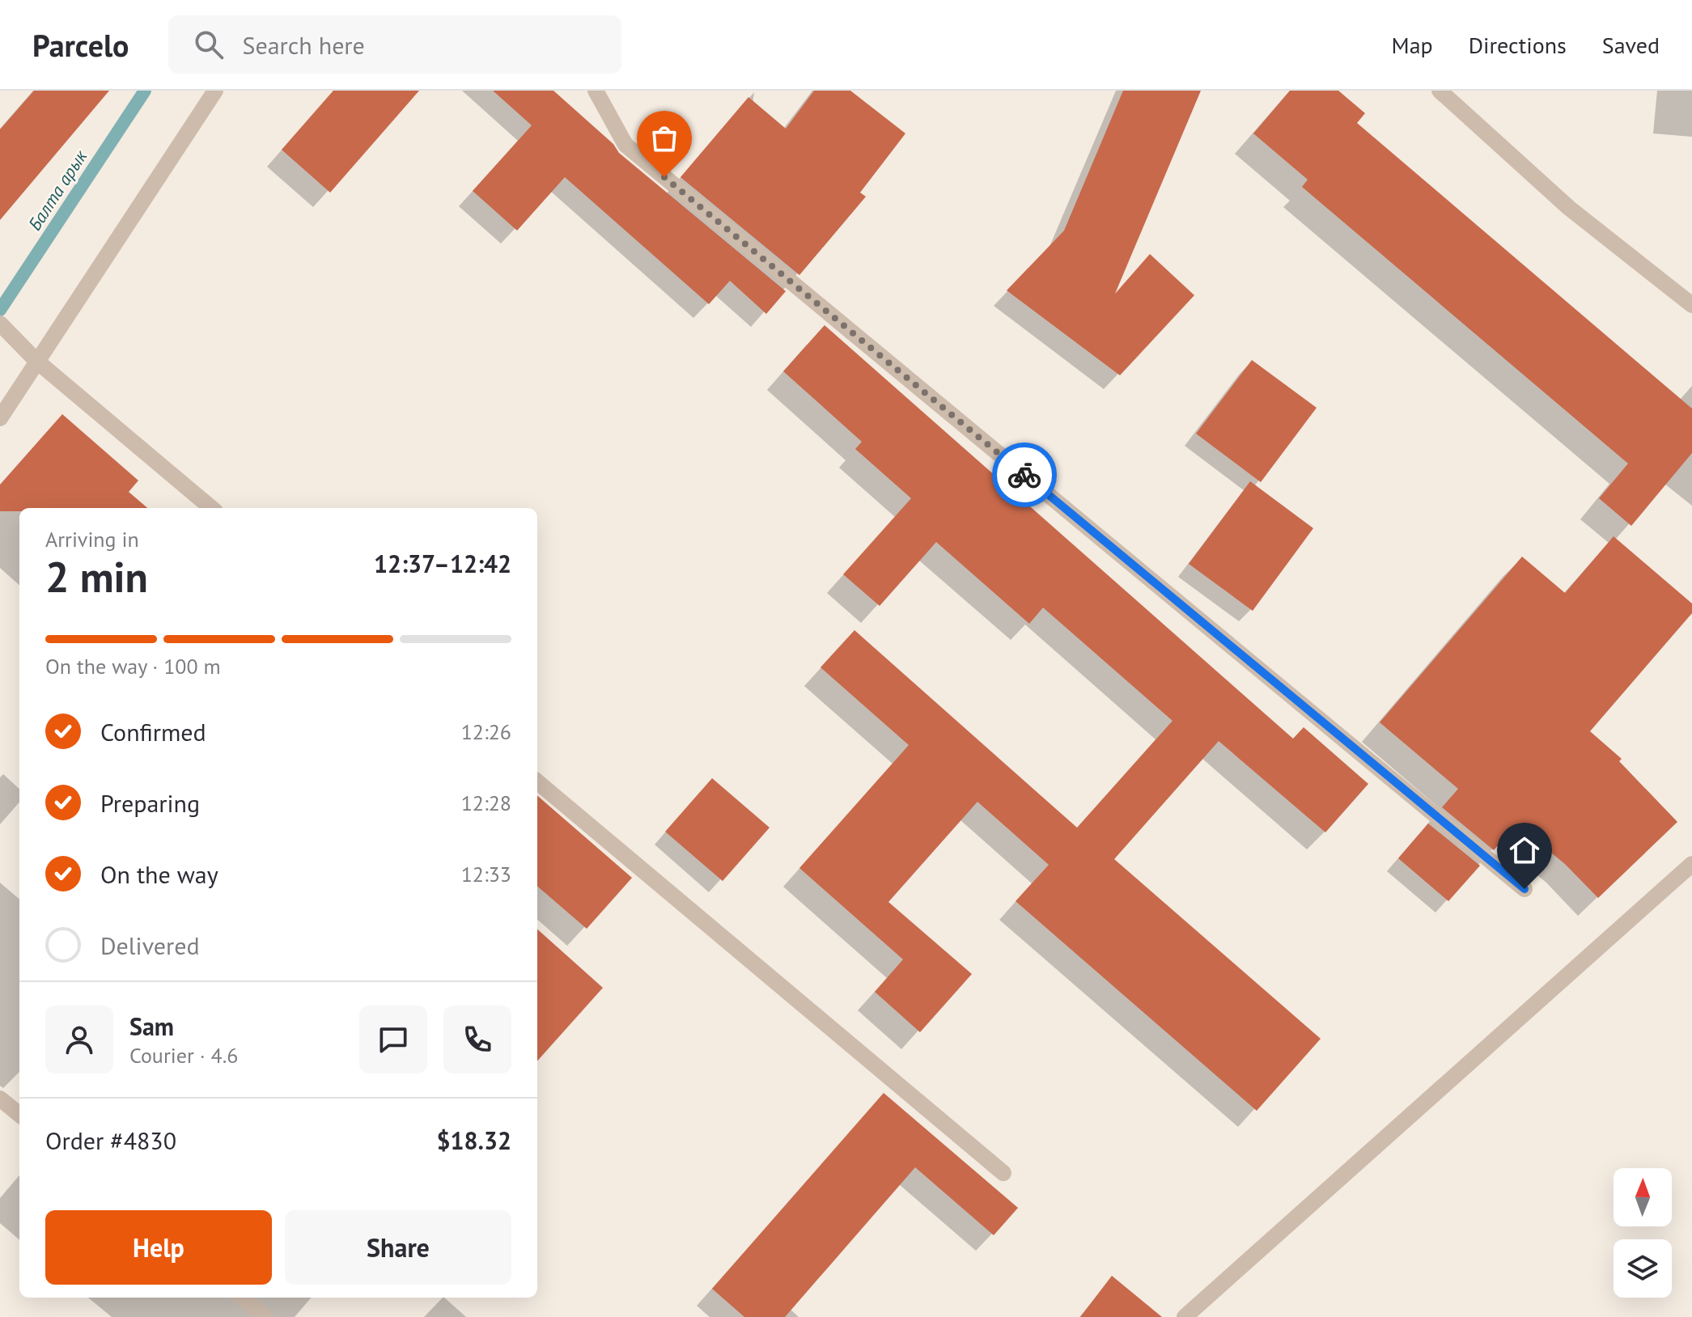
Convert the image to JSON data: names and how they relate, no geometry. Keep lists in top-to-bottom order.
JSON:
{
  "water": ["Балта арык"],
  "north": "top",
  "page": {
    "header": "Parcelo",
    "search": "Search here",
    "nav": ["Map", "Directions", "Saved"],
    "heading": ["2 min", "Arriving in", "12:37–12:42"],
    "panel": [
      "Sam",
      "Courier · 4.6",
      "Order #4830",
      "$18.32"
    ],
    "bar": "On the way · 100 m",
    "list": [
      ["Confirmed", "12:26"],
      ["Preparing", "12:28"],
      ["On the way", "12:33"],
      "Delivered"
    ],
    "buttons": ["Help", "Share"]
  }
}
